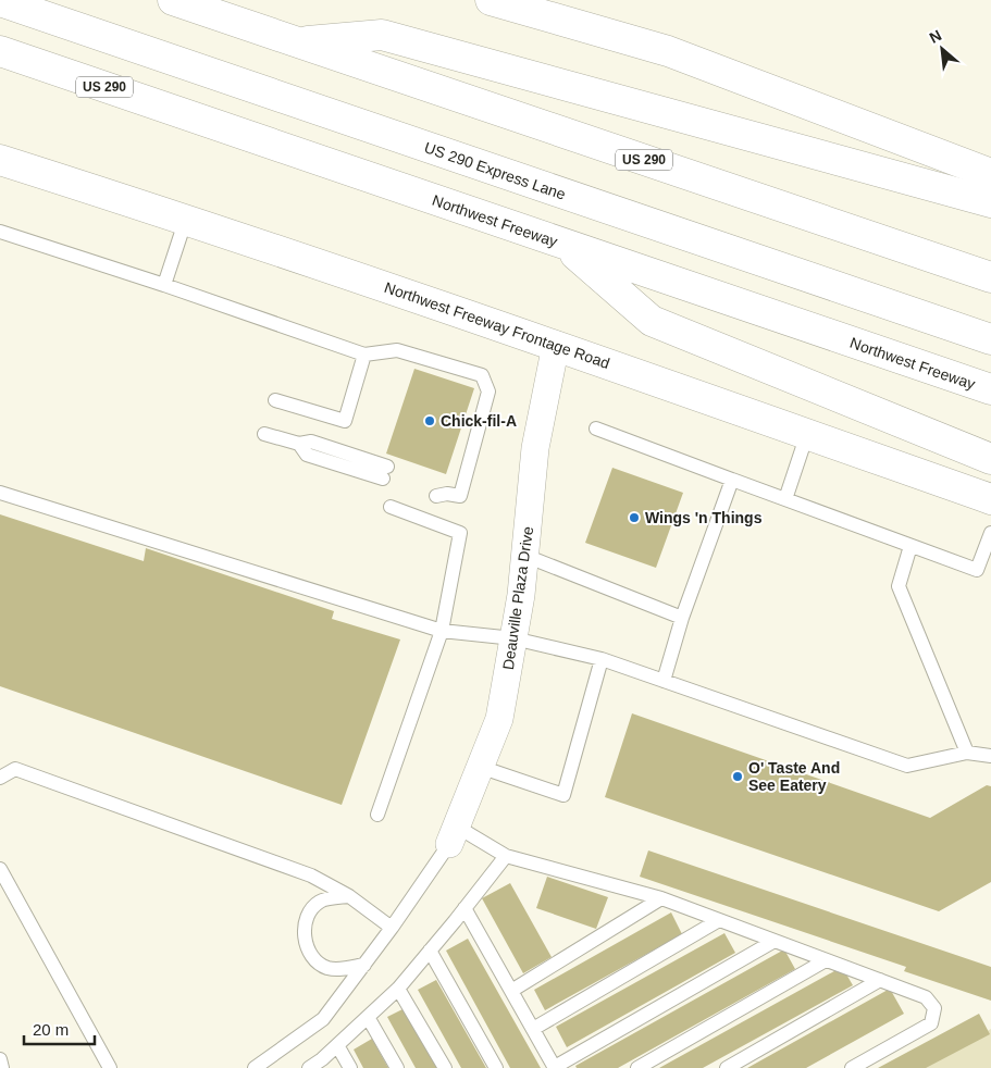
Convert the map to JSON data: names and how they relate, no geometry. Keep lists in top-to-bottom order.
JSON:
{
  "streets": {
    "main road": [
      "US 290",
      "US 290 Express Lane",
      "Northwest Freeway",
      "Northwest Freeway Frontage Road"
    ],
    "street": ["Deauville Plaza Drive"]
  },
  "crossings": [
    ["Northwest Freeway Frontage Road", "Deauville Plaza Drive"]
  ],
  "places": ["Chick-fil-A", "Wings 'n Things", "O' Taste And See Eatery"],
  "scale_bar": "20 m",
  "north": "top left"
}
